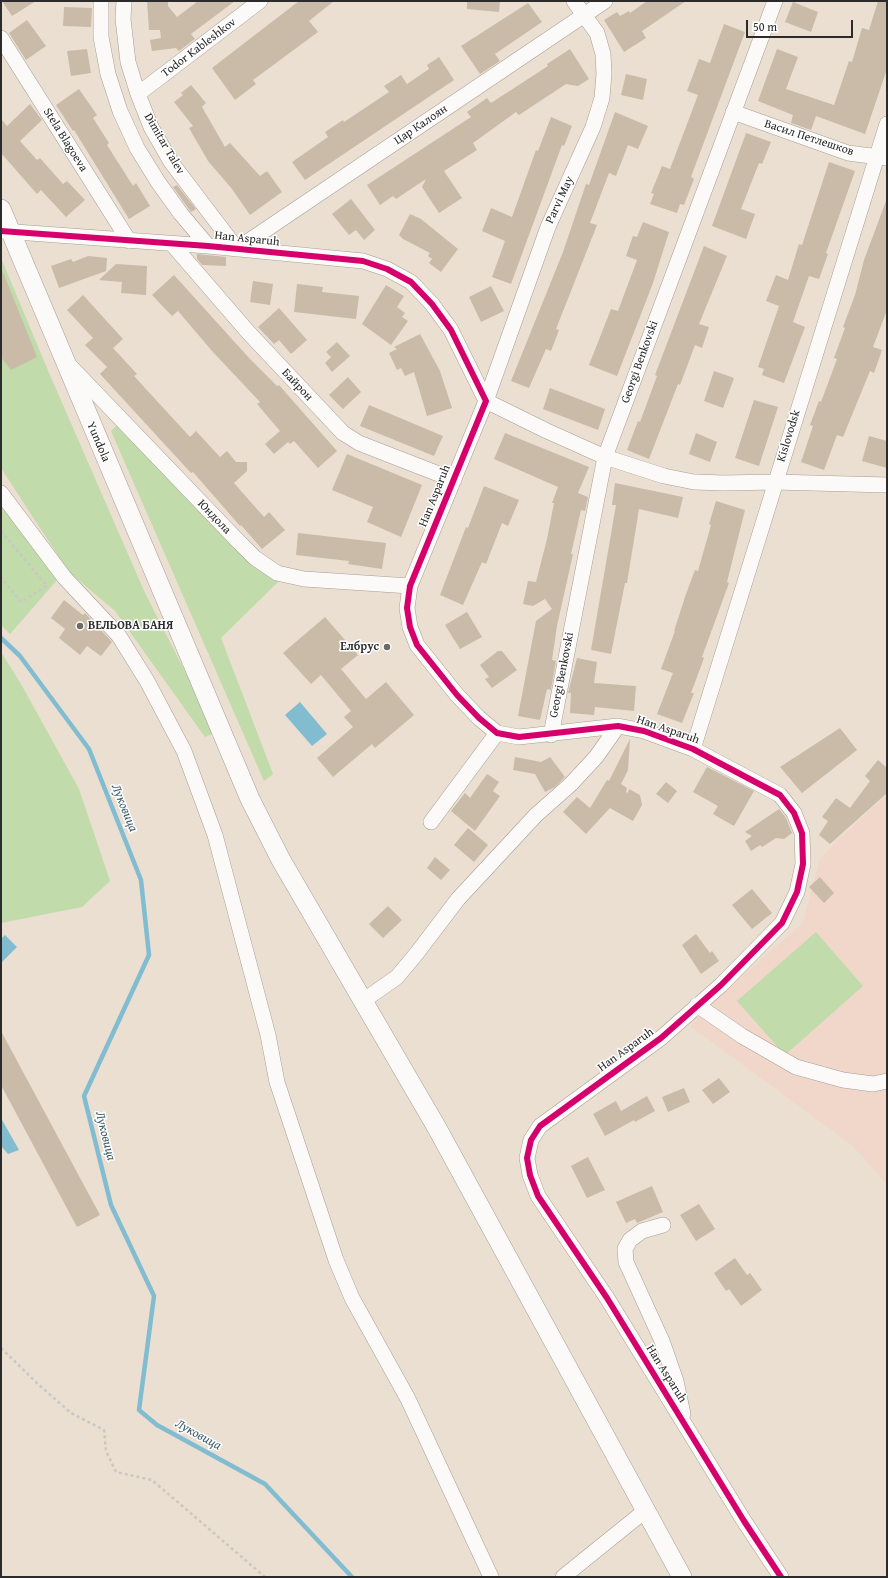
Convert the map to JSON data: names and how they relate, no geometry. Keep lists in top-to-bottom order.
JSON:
{
  "streets": {
    "main road": ["Yundola"],
    "street": [
      "Todor Kableshkov",
      "Цар Калоян",
      "Васил Петлешков",
      "Stela Blagoeva",
      "Dimitar Talev",
      "Parvi May",
      "Han Asparuh",
      "Georgi Benkovski",
      "Байрон",
      "Kislovodsk",
      "Юндола"
    ]
  },
  "crossings": [
    ["Todor Kableshkov", "Dimitar Talev"],
    ["Цар Калоян", "Dimitar Talev"],
    ["Цар Калоян", "Parvi May"],
    ["Цар Калоян", "Han Asparuh"],
    ["Васил Петлешков", "Georgi Benkovski"],
    ["Васил Петлешков", "Kislovodsk"],
    ["Stela Blagoeva", "Han Asparuh"],
    ["Dimitar Talev", "Han Asparuh"],
    ["Parvi May", "Han Asparuh"],
    ["Han Asparuh", "Georgi Benkovski"],
    ["Han Asparuh", "Байрон"],
    ["Han Asparuh", "Kislovodsk"],
    ["Han Asparuh", "Yundola"],
    ["Han Asparuh", "Юндола"],
    ["Yundola", "Юндола"]
  ],
  "water": ["Луковица"],
  "places": ["ВЕЛЬОВА БАНЯ", "Елбрус"],
  "scale_bar": "50 m"
}
